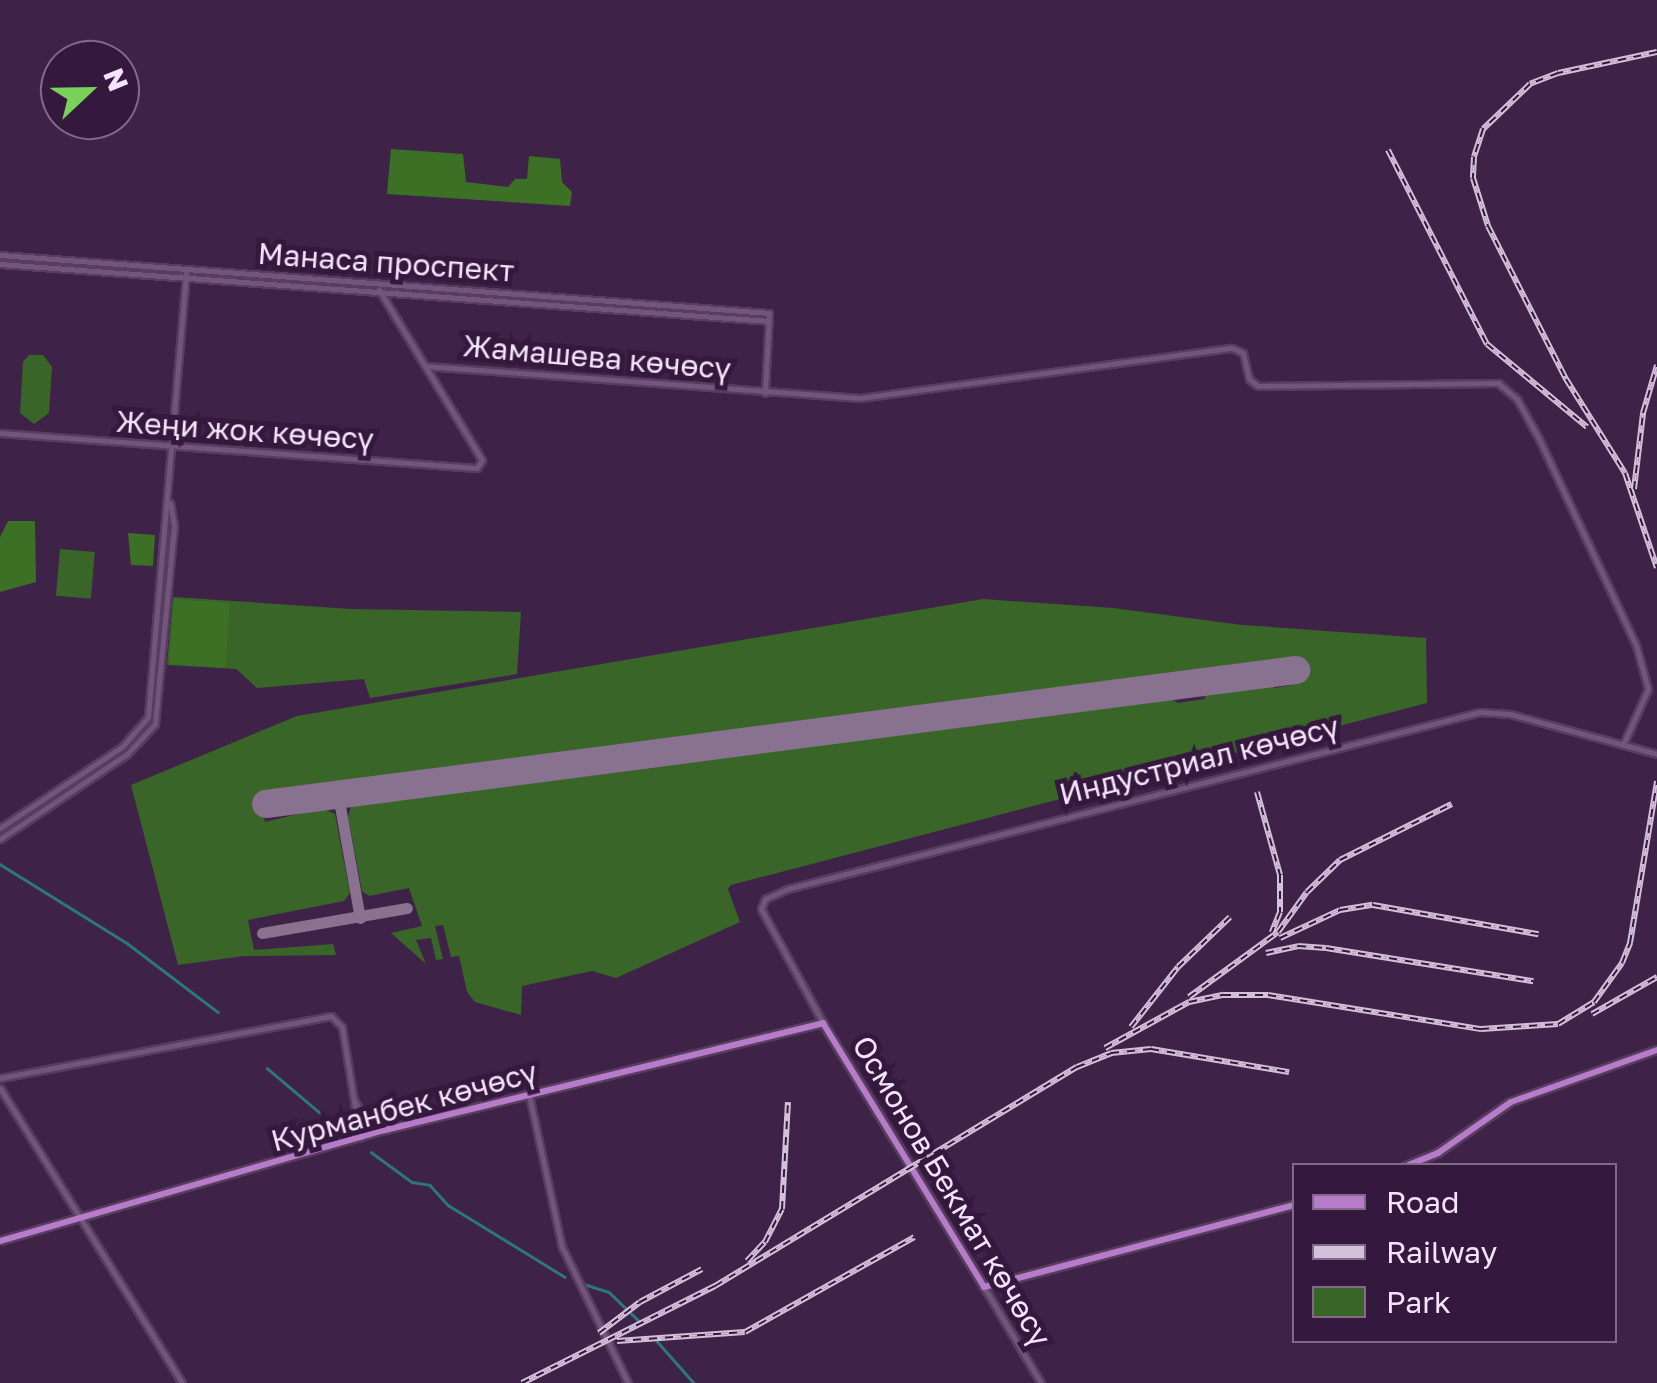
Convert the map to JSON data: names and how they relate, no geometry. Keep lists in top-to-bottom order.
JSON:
{
  "streets": {
    "main road": [
      "Манаса проспект",
      "Жамашева көчөсү",
      "Жеңи жок көчөсү",
      "Индустриал көчөсү",
      "Курманбек көчөсү",
      "Осмонов Бекмат көчөсү"
    ]
  },
  "crossings": [
    ["Жамашева көчөсү", "Жеңи жок көчөсү"],
    ["Жамашева көчөсү", "Индустриал көчөсү"],
    ["Индустриал көчөсү", "Курманбек көчөсү"],
    ["Индустриал көчөсү", "Осмонов Бекмат көчөсү"],
    ["Курманбек көчөсү", "Осмонов Бекмат көчөсү"]
  ],
  "legend": ["Road", "Railway", "Park"],
  "north": "right"
}
